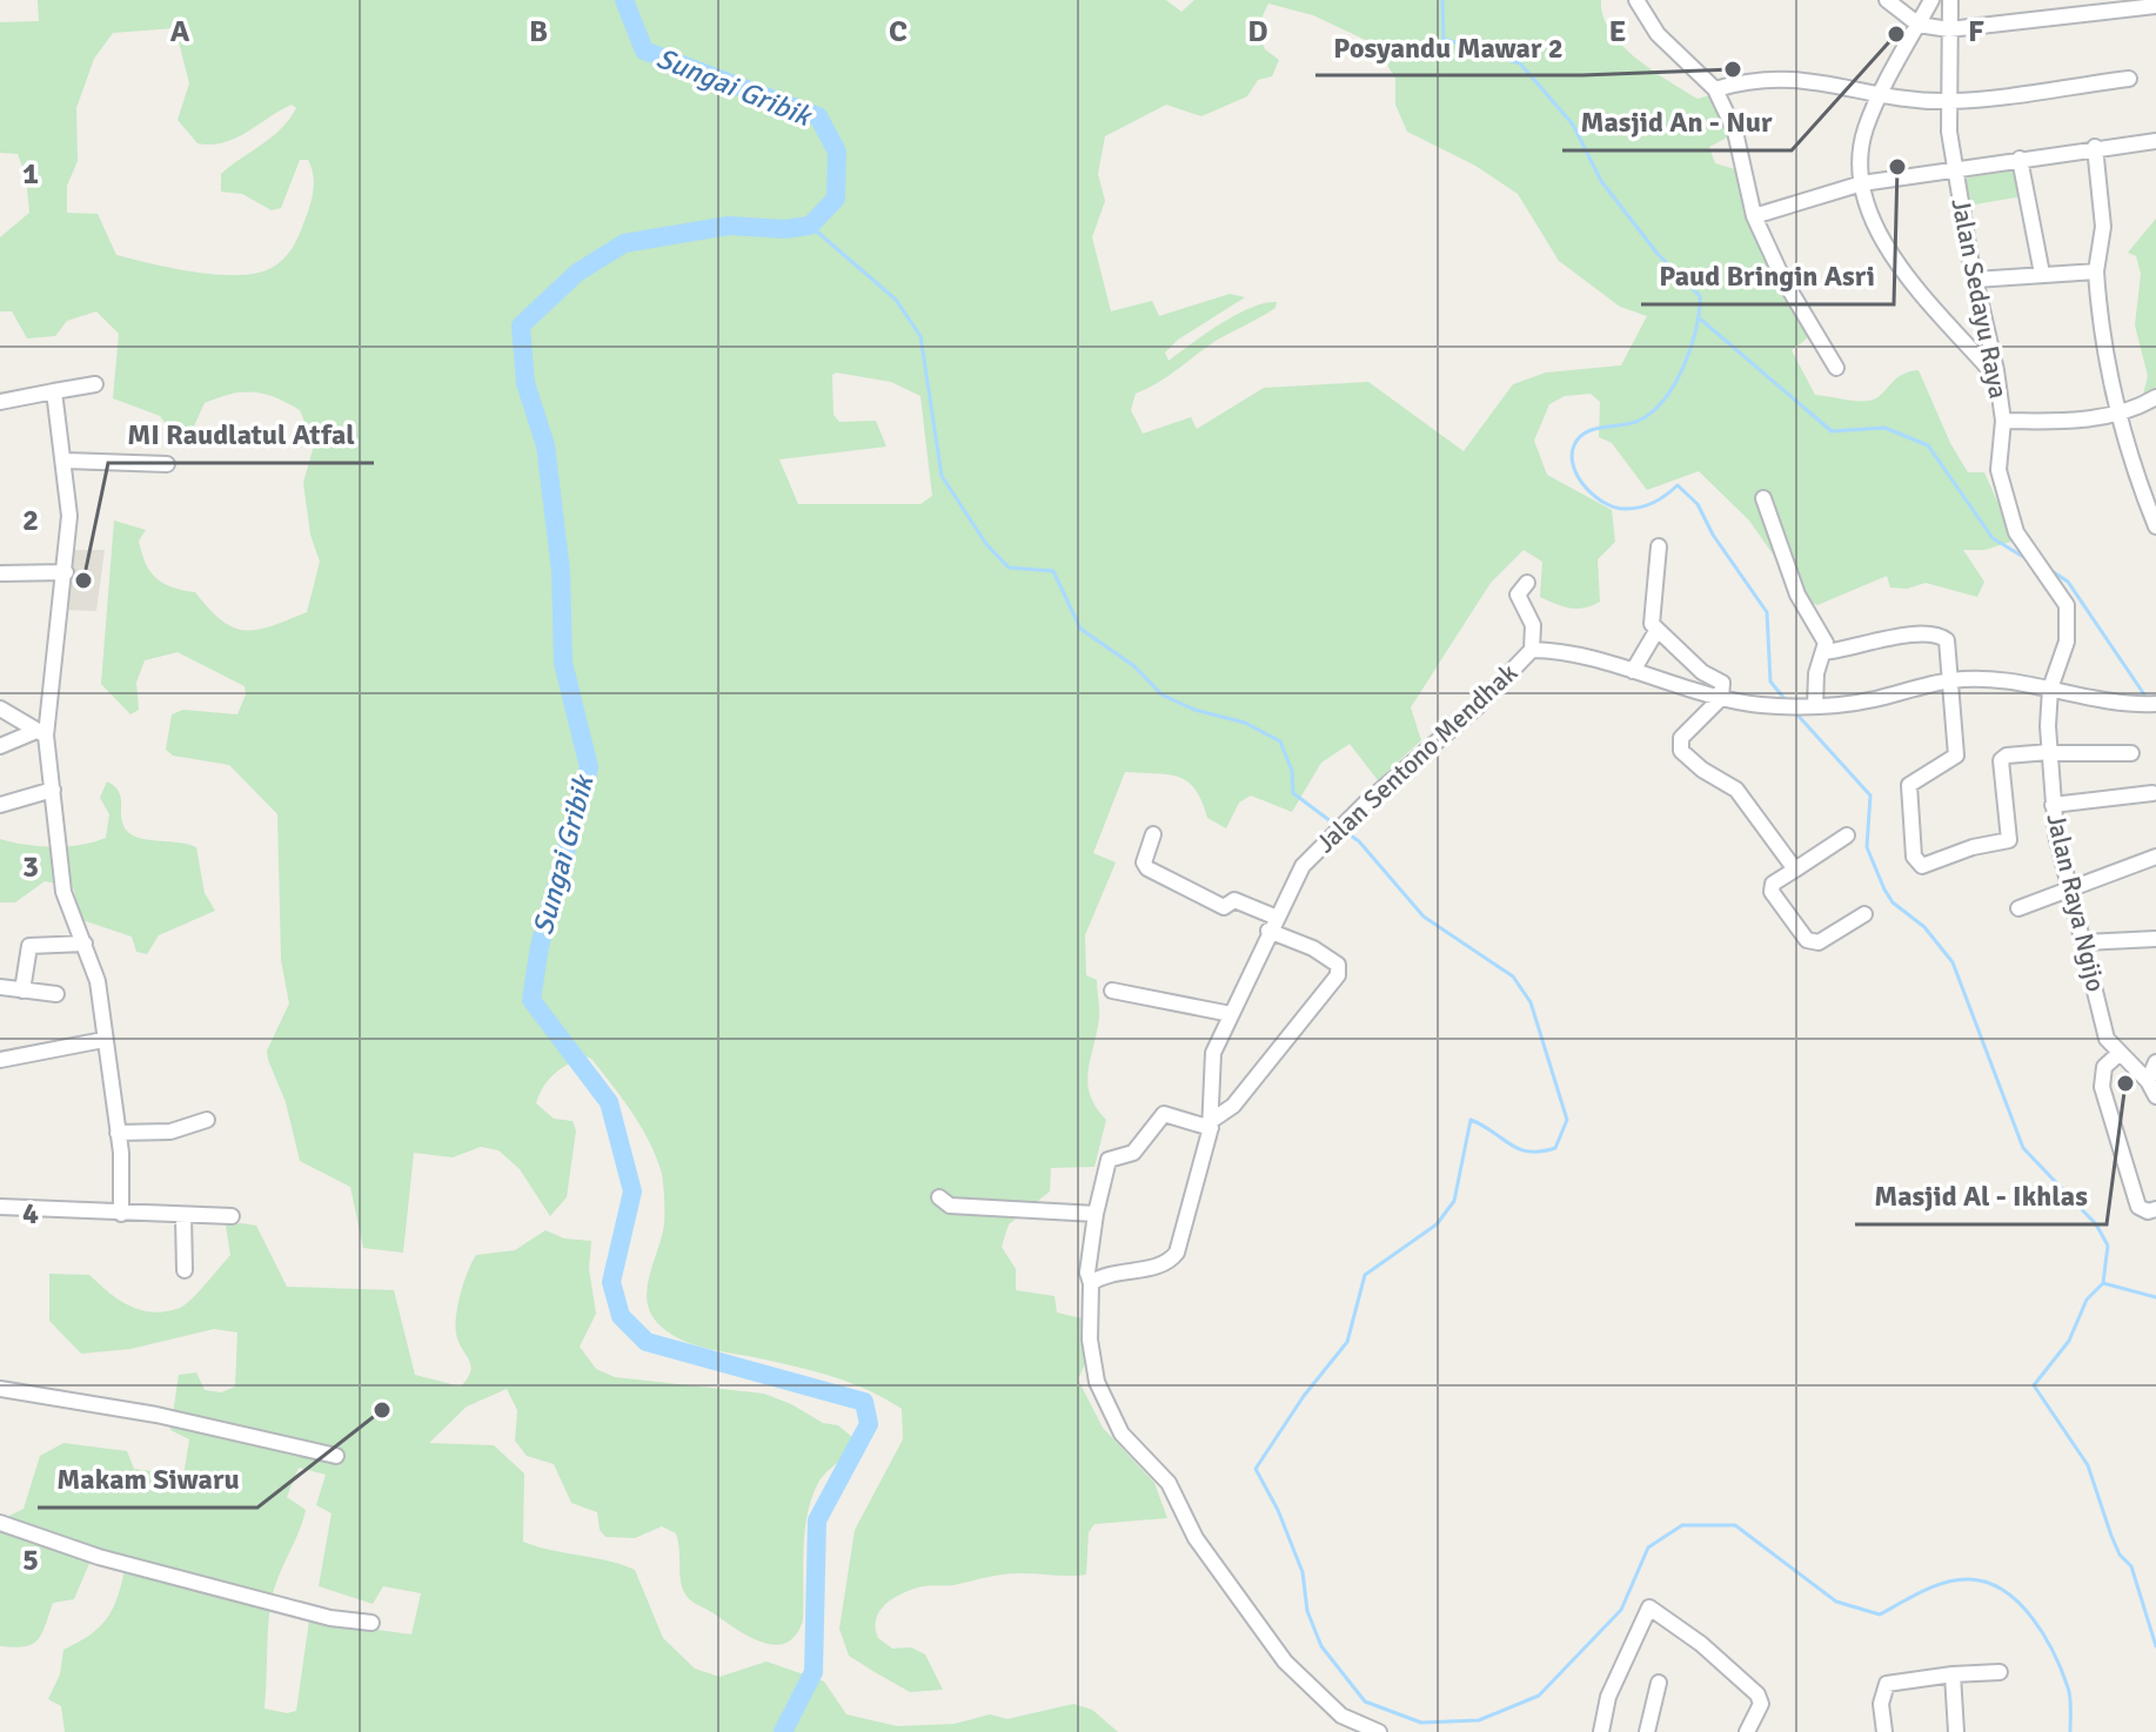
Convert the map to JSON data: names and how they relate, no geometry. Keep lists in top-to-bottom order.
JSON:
{
  "streets": {
    "street": ["Jalan Sedayu Raya", "Jalan Sentono Mendhak", "Jalan Raya Ngijo"]
  },
  "crossings": [
    ["Jalan Sedayu Raya", "Jalan Sentono Mendhak"],
    ["Jalan Sedayu Raya", "Jalan Raya Ngijo"],
    ["Jalan Sentono Mendhak", "Jalan Raya Ngijo"]
  ],
  "water": ["Sungai Gribik"],
  "places": [
    "Masjid An - Nur",
    "Posyandu Mawar 2",
    "Paud Bringin Asri",
    "MI Raudlatul Atfal",
    "Masjid Al - Ikhlas",
    "Makam Siwaru"
  ],
  "grid": {
    "columns": [
      "A",
      "B",
      "C",
      "D",
      "E",
      "F"
    ],
    "rows": [
      "1",
      "2",
      "3",
      "4",
      "5"
    ]
  }
}
